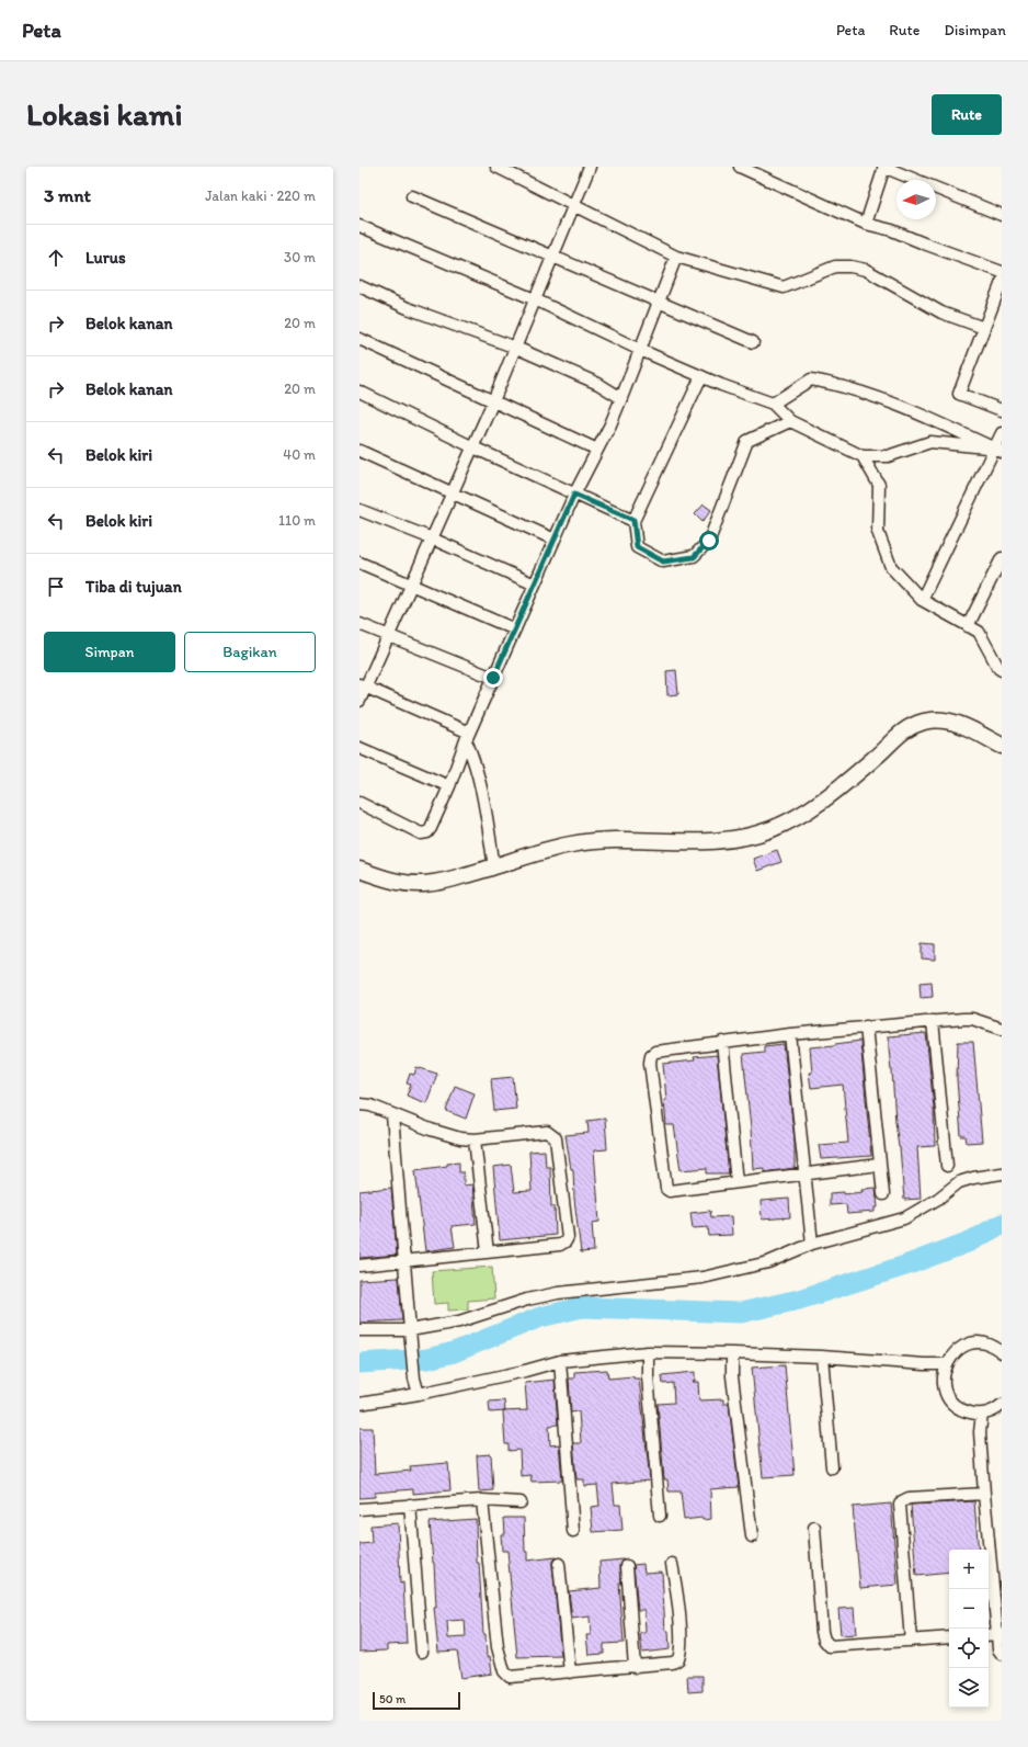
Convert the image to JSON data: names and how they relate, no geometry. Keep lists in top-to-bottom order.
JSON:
{
  "scale_bar": "50 m",
  "north": "left",
  "page": {
    "header": "Peta",
    "nav": ["Peta", "Rute", "Disimpan"],
    "buttons": [
      "Rute",
      ["Simpan", "Bagikan"]
    ],
    "title": "Lokasi kami",
    "heading": ["3 mnt", "Jalan kaki · 220 m"],
    "list": [
      ["Lurus", "30 m"],
      ["Belok kanan", "20 m"],
      ["Belok kanan", "20 m"],
      ["Belok kiri", "40 m"],
      ["Belok kiri", "110 m"],
      "Tiba di tujuan"
    ],
    "map_buttons": ["+", "−"],
    "scale": "50 m"
  }
}
